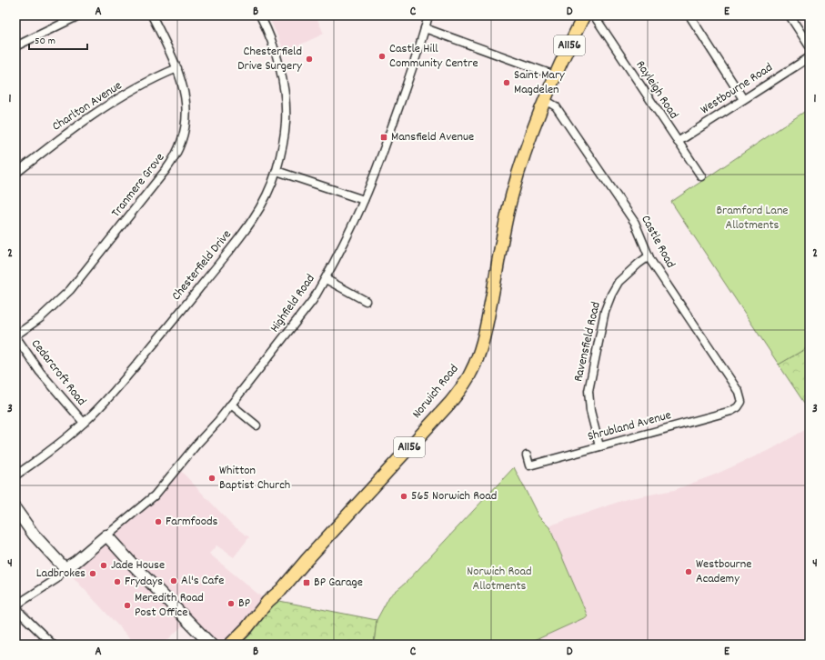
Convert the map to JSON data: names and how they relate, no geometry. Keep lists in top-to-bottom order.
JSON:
{
  "streets": {
    "main road": ["A1156", "Norwich Road"],
    "street": [
      "Westbourne Road",
      "Rayleigh Road",
      "Charlton Avenue",
      "Tranmere Grove",
      "Castle Road",
      "Chesterfield Drive",
      "Highfield Road",
      "Ravensfield Road",
      "Cedarcroft Road",
      "Shrubland Avenue"
    ]
  },
  "crossings": [
    ["Westbourne Road", "Rayleigh Road"],
    ["Charlton Avenue", "Tranmere Grove"],
    ["Tranmere Grove", "Cedarcroft Road"],
    ["Castle Road", "Ravensfield Road"],
    ["Castle Road", "Norwich Road"],
    ["Castle Road", "Shrubland Avenue"],
    ["Chesterfield Drive", "Cedarcroft Road"],
    ["Ravensfield Road", "Shrubland Avenue"]
  ],
  "parks": ["Bramford Lane Allotments", "Norwich Road Allotments"],
  "places": {
    "other": [
      "Castle Hill Community Centre",
      "Chesterfield Drive Surgery",
      "Saint Mary Magdelen",
      "Whitton Baptist Church",
      "565 Norwich Road",
      "Farmfoods",
      "Jade House",
      "Westbourne Academy",
      "Ladbrokes",
      "Al's Cafe",
      "Frydays",
      "BP",
      "Meredith Road Post Office"
    ],
    "transit": ["Mansfield Avenue", "BP Garage"]
  },
  "scale_bar": "50 m",
  "grid": {
    "columns": [
      "A",
      "B",
      "C",
      "D",
      "E"
    ],
    "rows": [
      "1",
      "2",
      "3",
      "4"
    ]
  }
}
